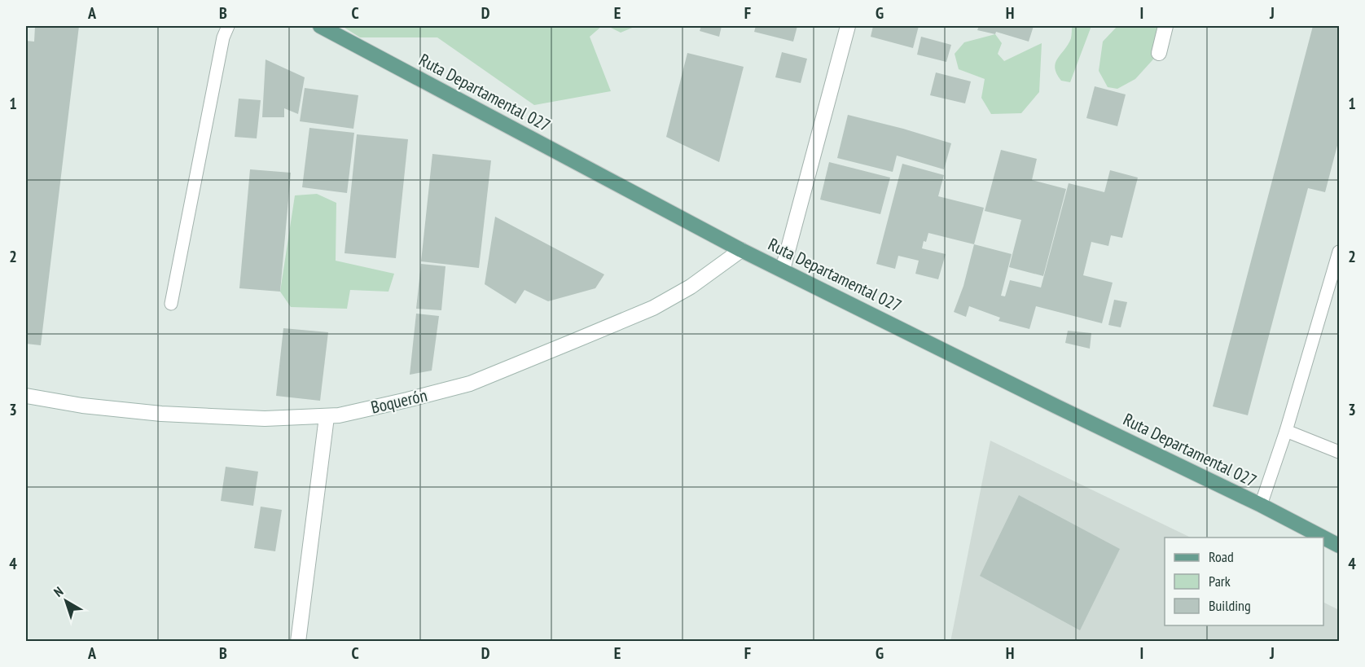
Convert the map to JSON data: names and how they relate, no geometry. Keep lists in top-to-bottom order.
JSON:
{
  "streets": {
    "main road": ["Ruta Departamental 027"],
    "street": ["Boquerón"]
  },
  "crossings": [
    ["Ruta Departamental 027", "Boquerón"]
  ],
  "legend": ["Road", "Park", "Building"],
  "north": "top left",
  "grid": {
    "columns": [
      "A",
      "B",
      "C",
      "D",
      "E",
      "F",
      "G",
      "H",
      "I",
      "J"
    ],
    "rows": [
      "1",
      "2",
      "3",
      "4"
    ]
  }
}
